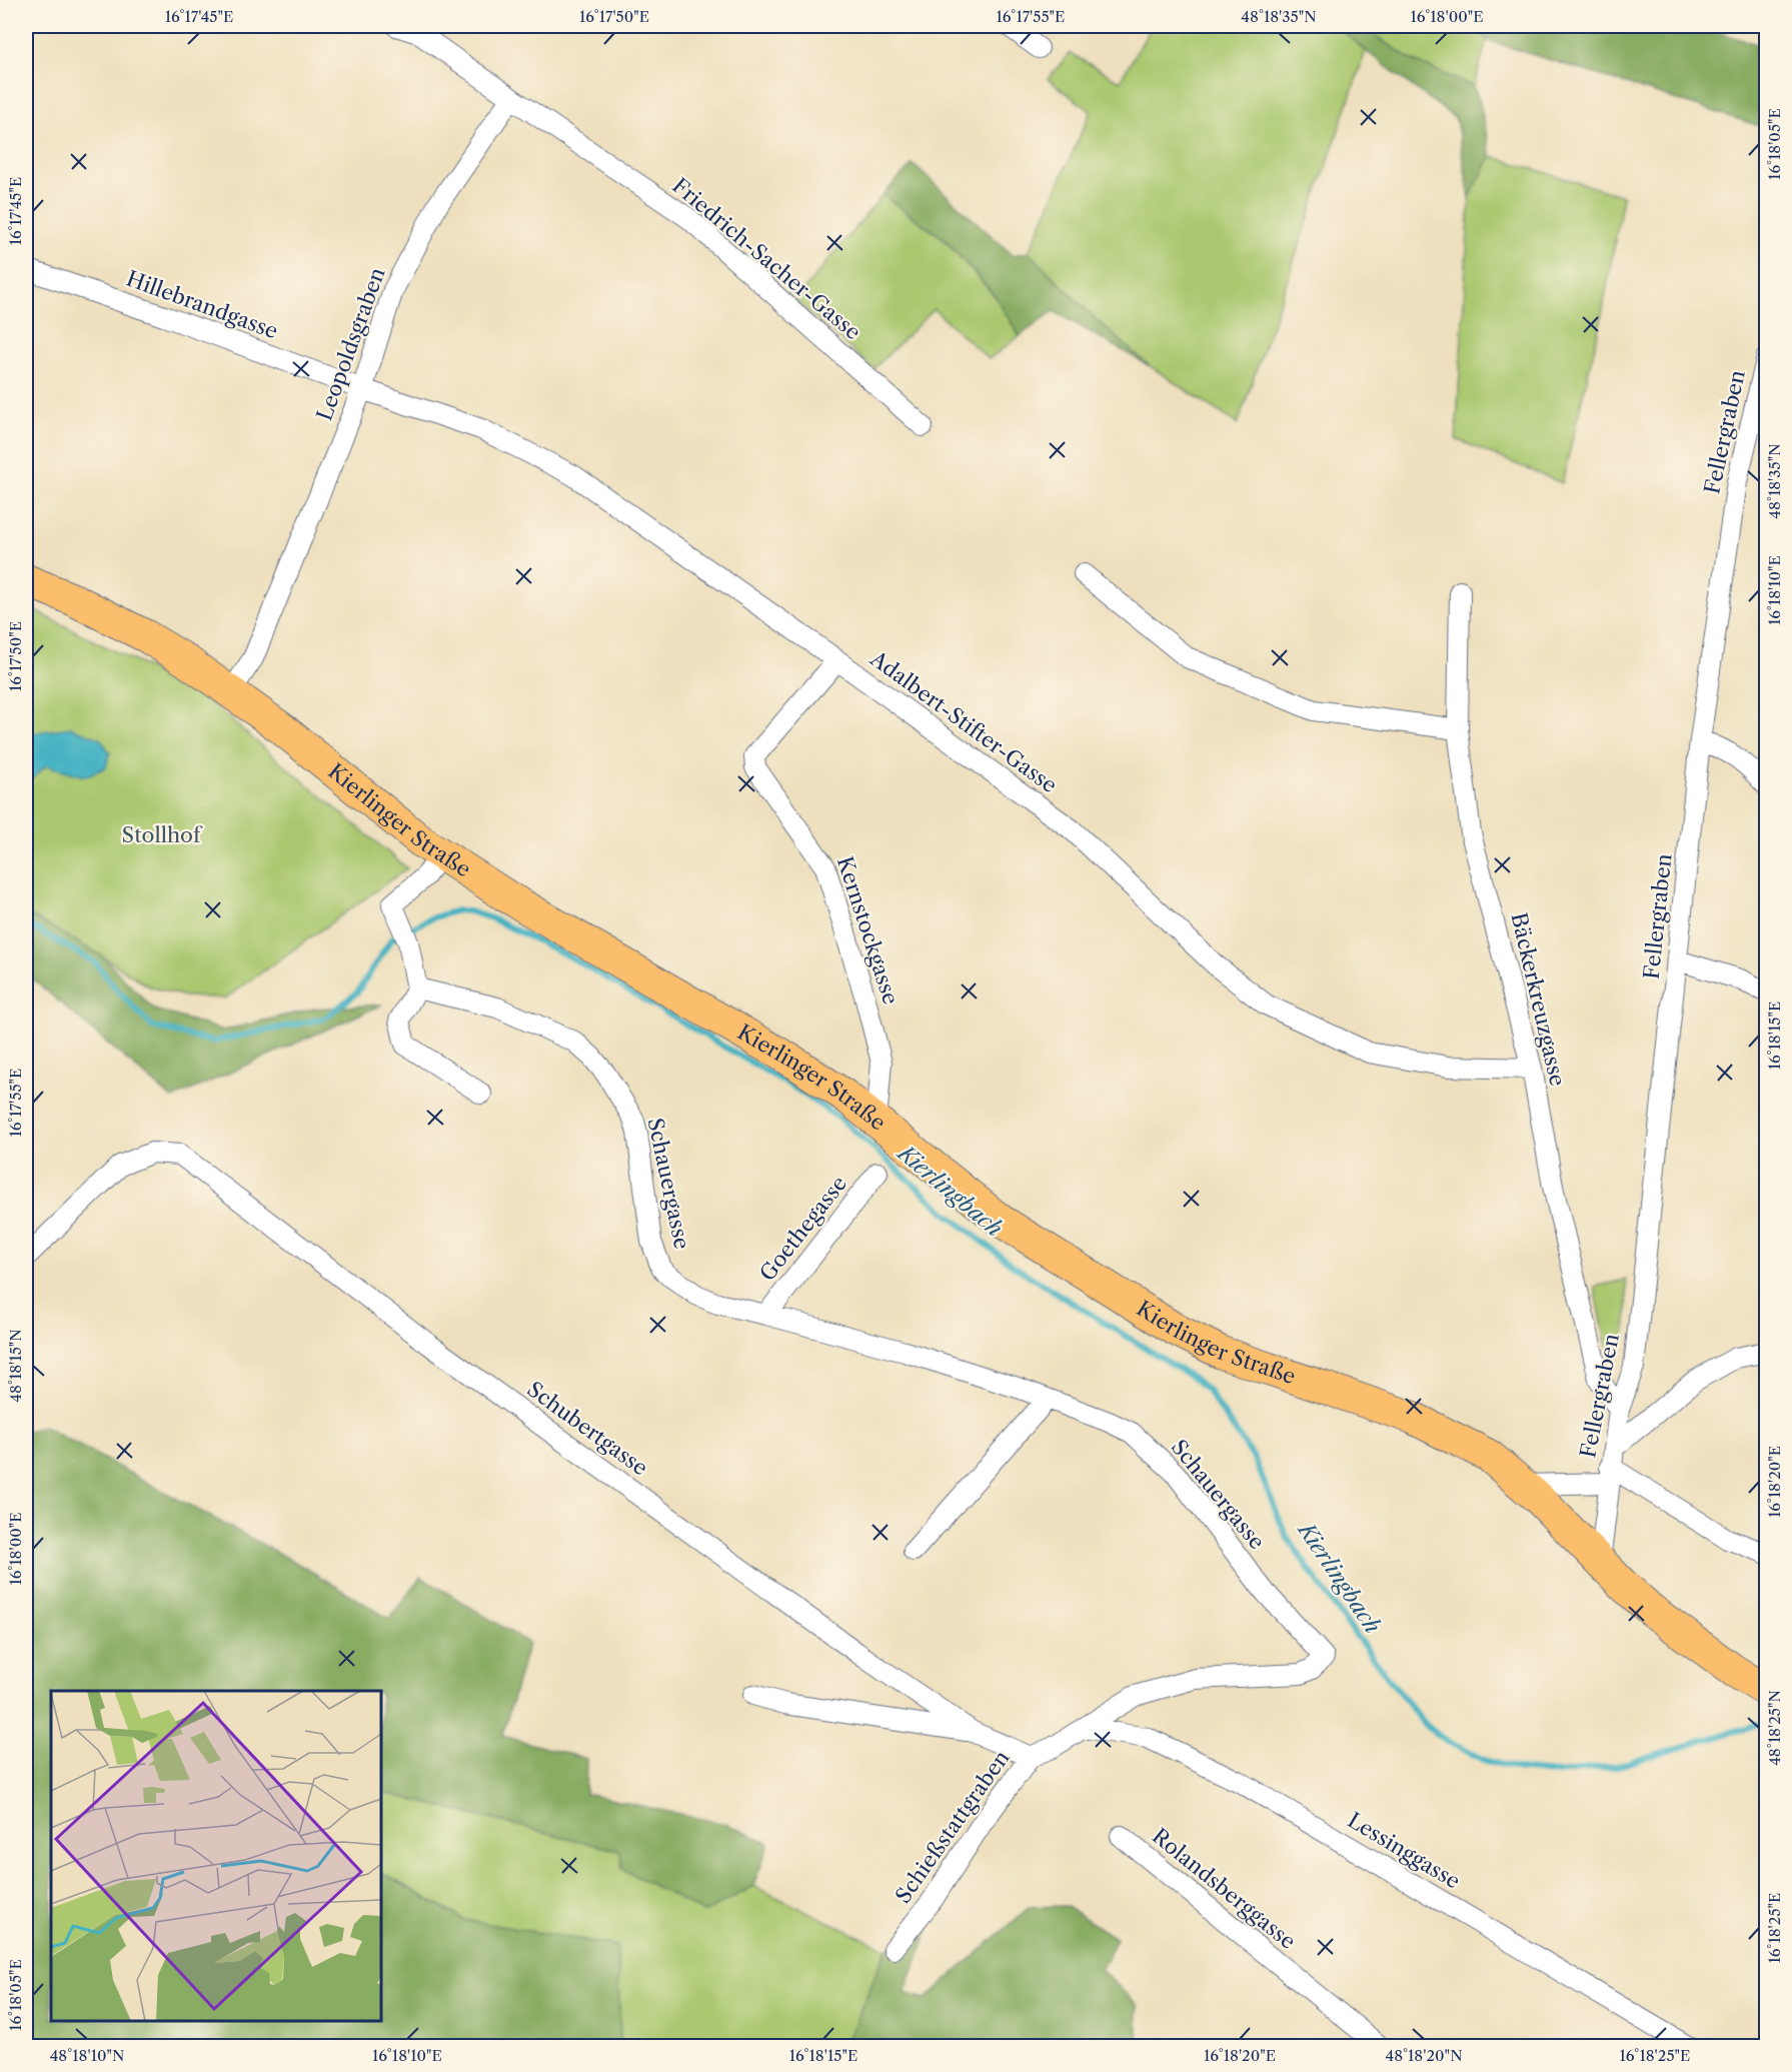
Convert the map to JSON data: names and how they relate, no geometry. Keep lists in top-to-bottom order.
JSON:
{
  "streets": {
    "main road": ["Kierlinger Straße"],
    "street": [
      "Friedrich-Sacher-Gasse",
      "Hillebrandgasse",
      "Leopoldsgraben",
      "Fellergraben",
      "Adalbert-Stifter-Gasse",
      "Kernstockgasse",
      "Bäckerkreuzgasse",
      "Schauergasse",
      "Goethegasse",
      "Schubertgasse",
      "Schießstattgraben",
      "Lessinggasse",
      "Rolandsberggasse"
    ]
  },
  "crossings": [
    ["Friedrich-Sacher-Gasse", "Leopoldsgraben"],
    ["Hillebrandgasse", "Leopoldsgraben"],
    ["Hillebrandgasse", "Adalbert-Stifter-Gasse"],
    ["Leopoldsgraben", "Adalbert-Stifter-Gasse"],
    ["Leopoldsgraben", "Kierlinger Straße"],
    ["Fellergraben", "Kierlinger Straße"],
    ["Fellergraben", "Bäckerkreuzgasse"],
    ["Adalbert-Stifter-Gasse", "Kernstockgasse"],
    ["Adalbert-Stifter-Gasse", "Bäckerkreuzgasse"],
    ["Kierlinger Straße", "Kernstockgasse"],
    ["Schauergasse", "Goethegasse"],
    ["Schauergasse", "Schießstattgraben"],
    ["Schubertgasse", "Schießstattgraben"],
    ["Schießstattgraben", "Lessinggasse"]
  ],
  "water": ["Kierlingbach"],
  "parks": ["Stollhof"],
  "coordinates": [
    "16°17'45\"E",
    "16°17'50\"E",
    "16°17'55\"E",
    "48°18'35\"N",
    "16°18'00\"E",
    "16°18'05\"E",
    "16°18'10\"E",
    "16°18'15\"E",
    "48°18'15\"N",
    "16°18'20\"E",
    "48°18'25\"N",
    "16°18'25\"E",
    "48°18'10\"N",
    "48°18'20\"N"
  ]
}
